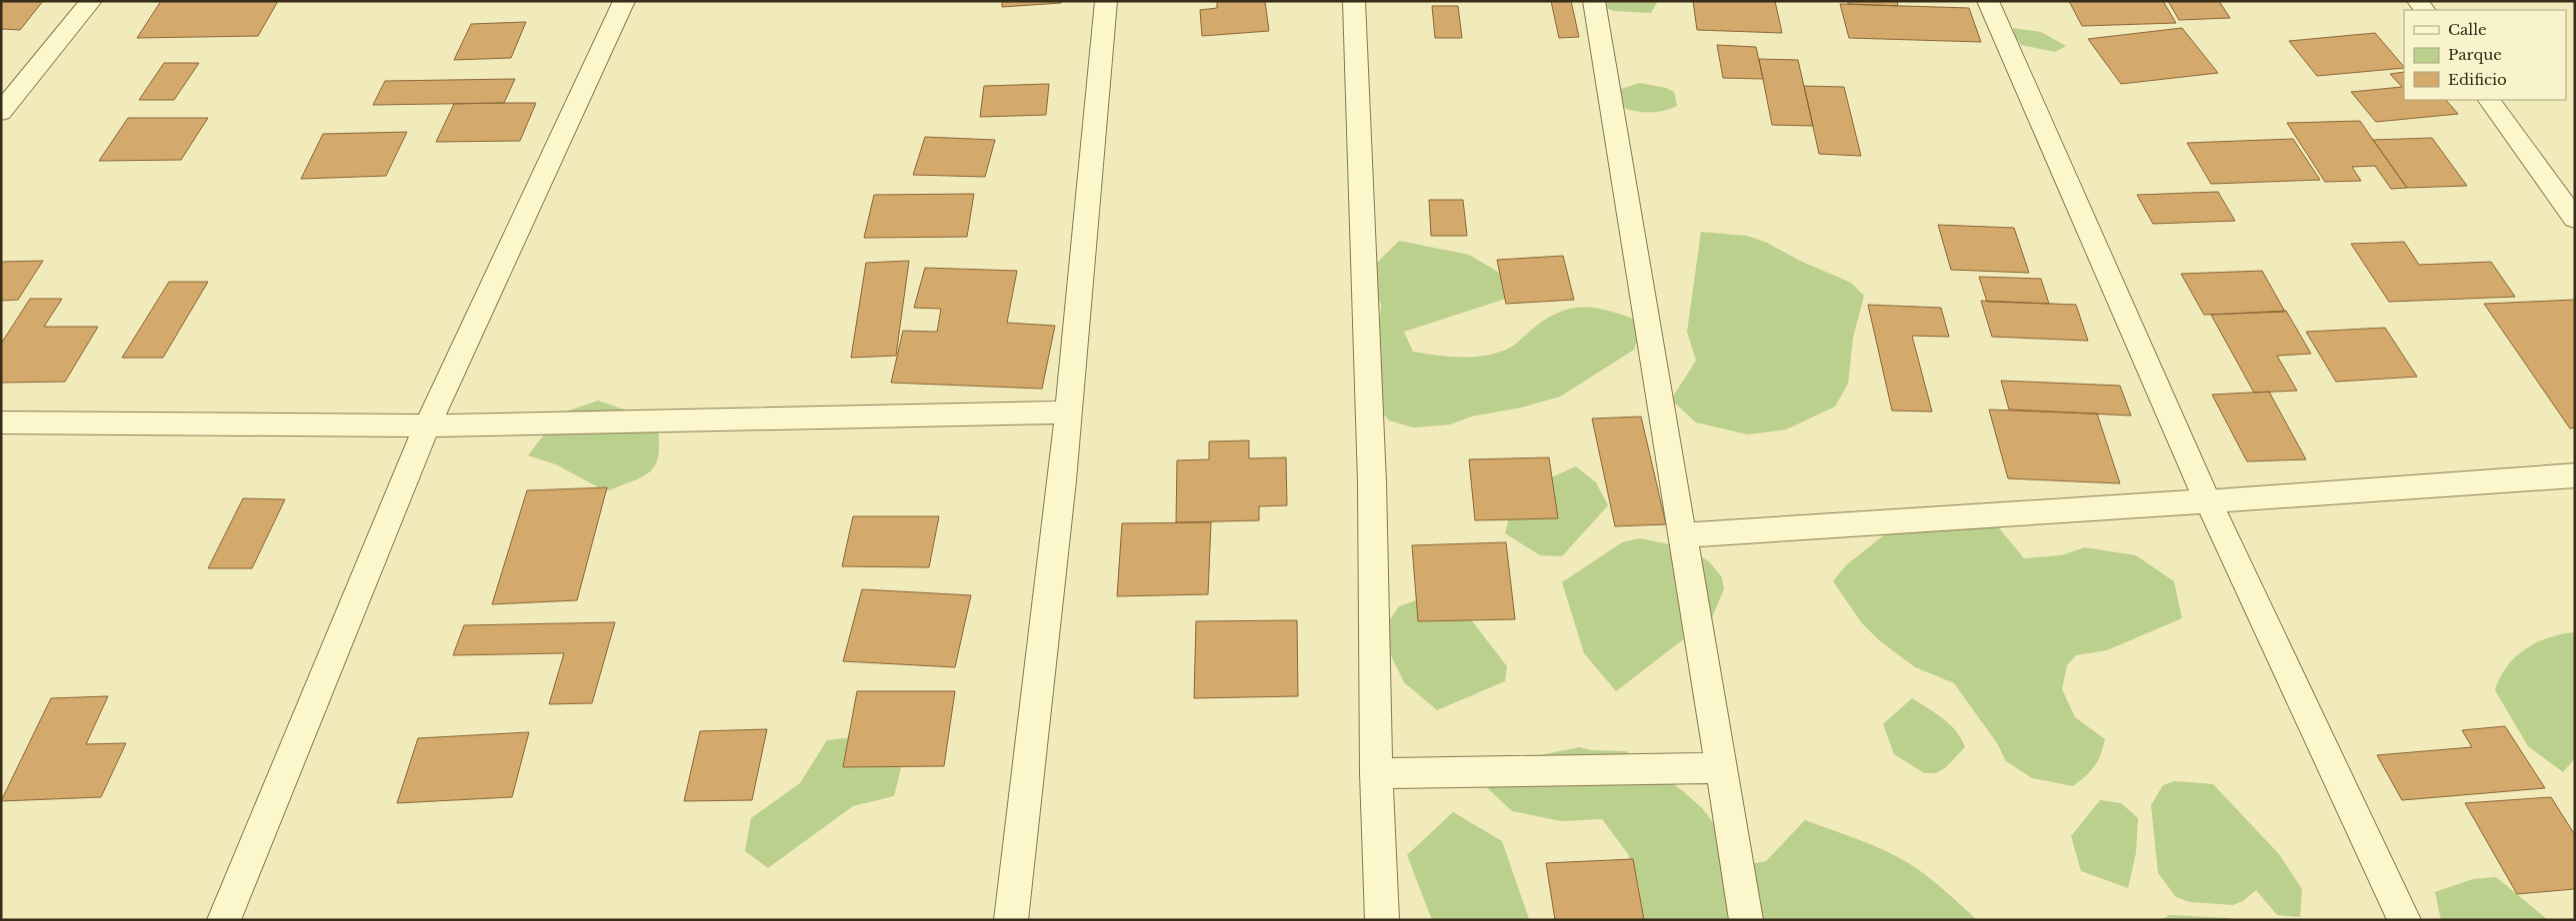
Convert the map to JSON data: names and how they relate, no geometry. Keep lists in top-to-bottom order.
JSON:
{
  "legend": ["Calle", "Parque", "Edificio"]
}
